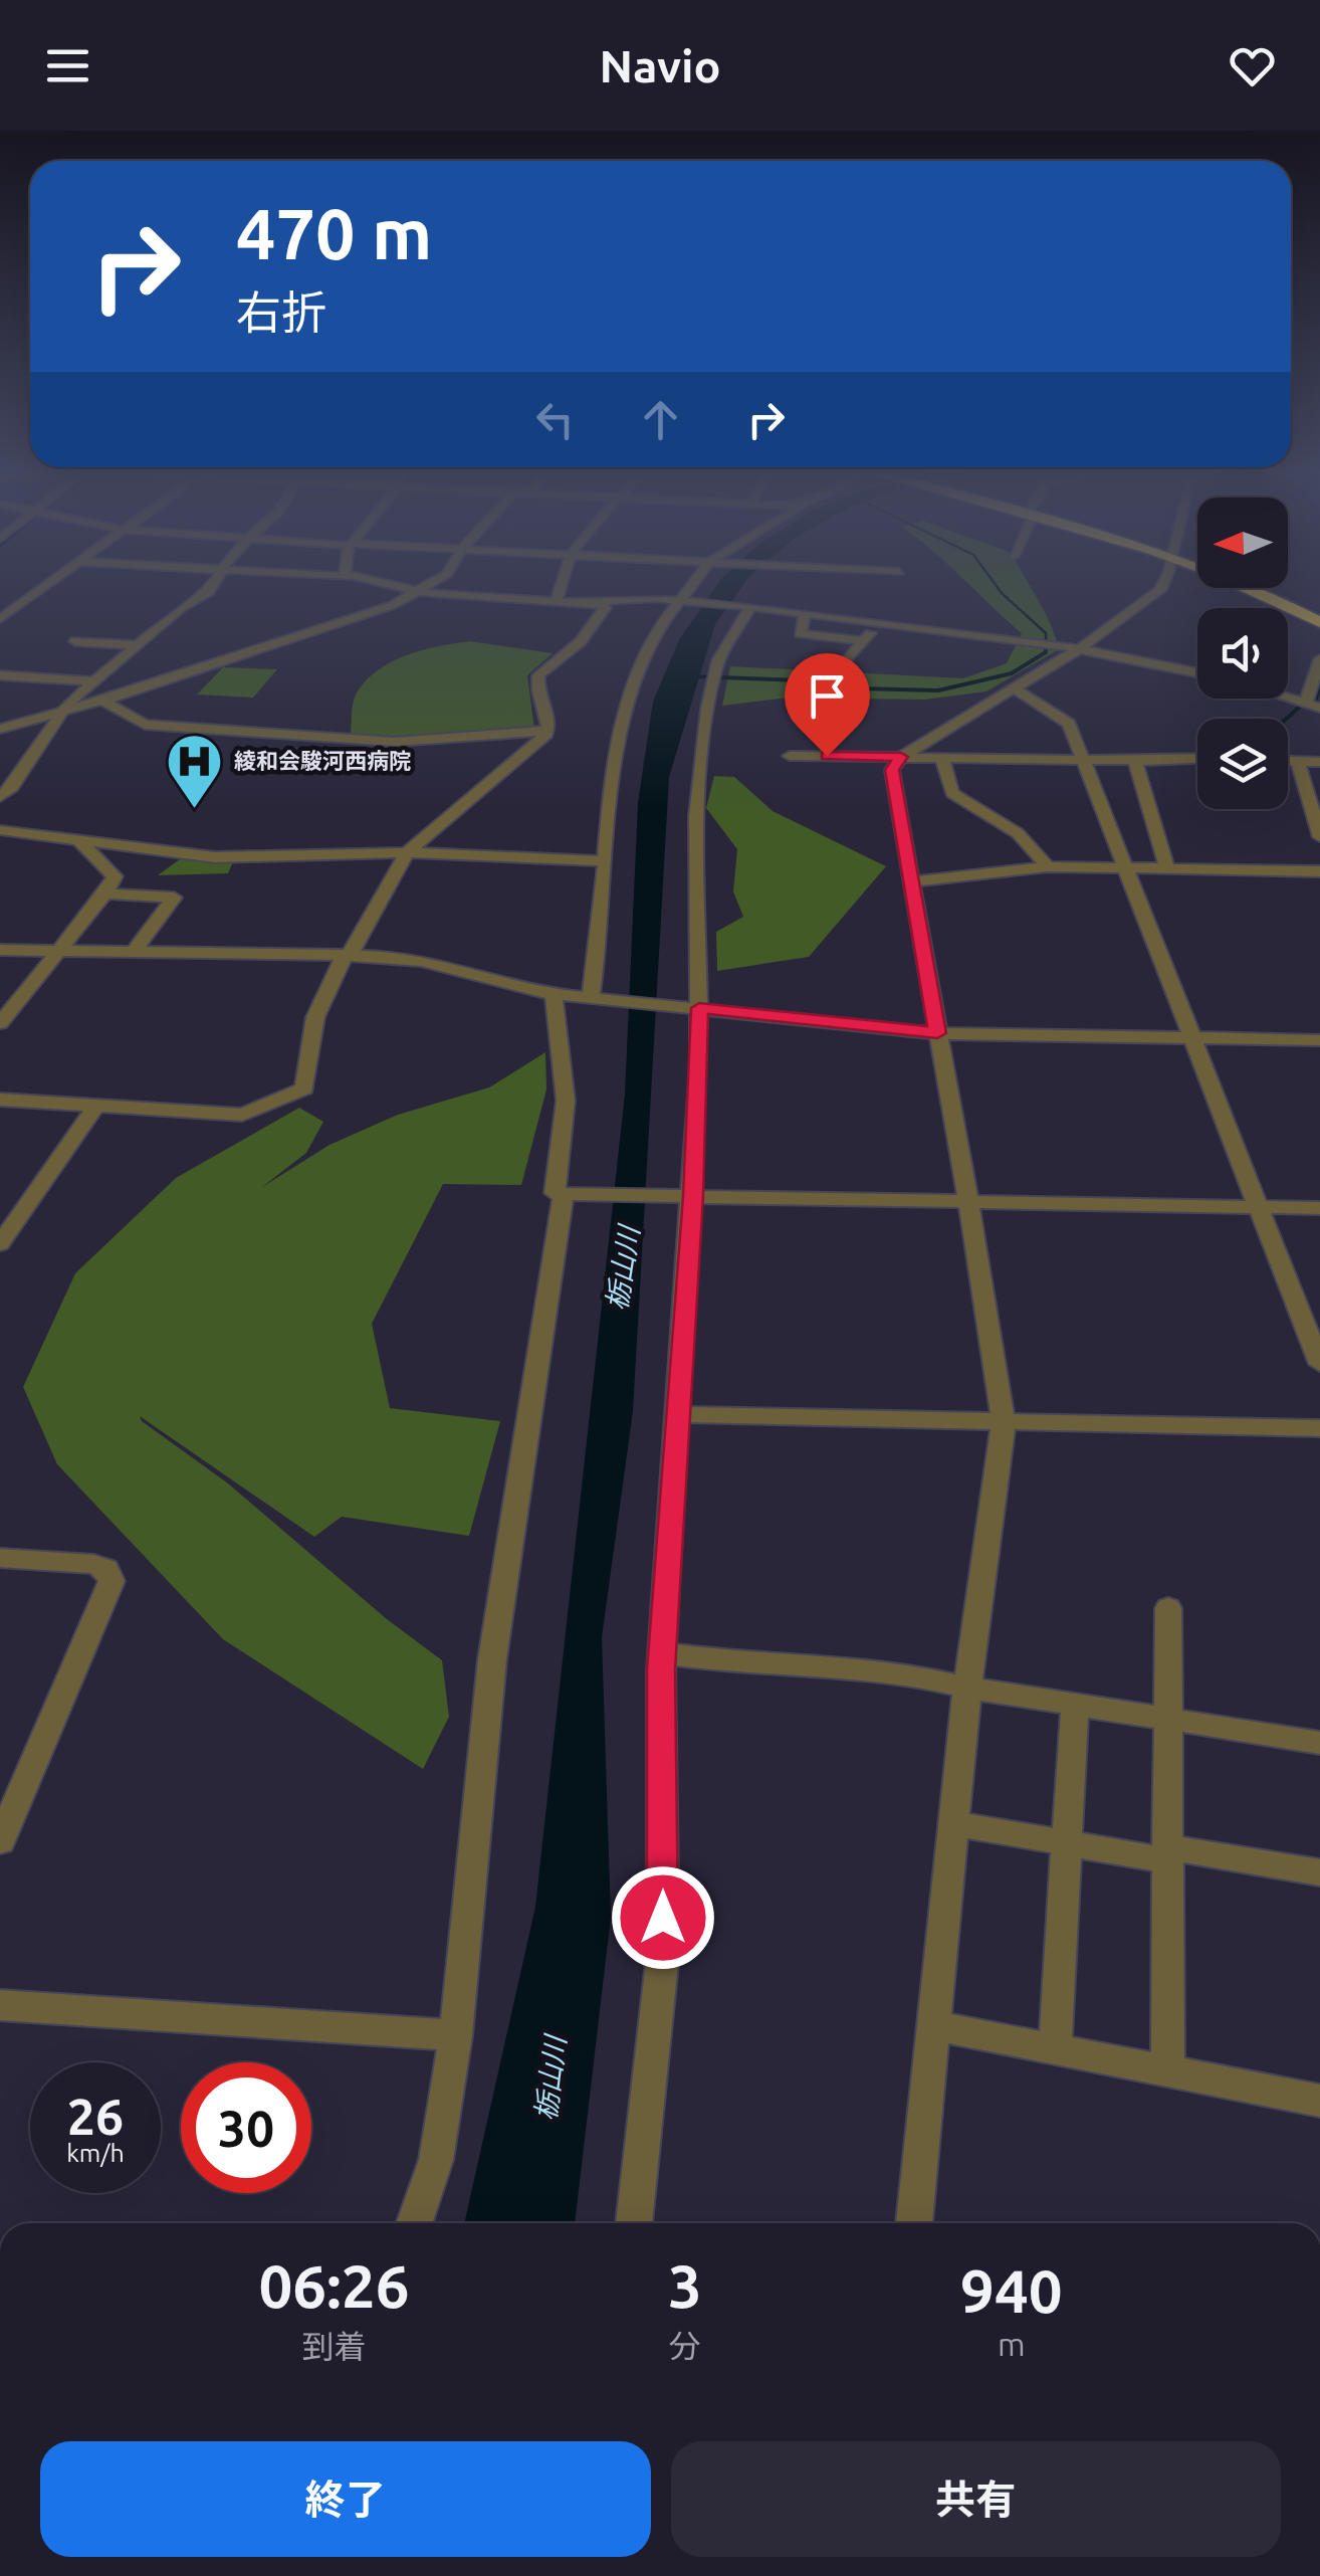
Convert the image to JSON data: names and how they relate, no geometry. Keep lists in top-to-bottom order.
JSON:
{
  "water": ["栃山川"],
  "places": {
    "hospital": ["綾和会駿河西病院"]
  },
  "north": "left",
  "page": {
    "header": "Navio",
    "turn": ["470 m", "右折"],
    "speed": "26 km/h",
    "limit": "30",
    "eta": [
      "06:26",
      "到着",
      "3",
      "分",
      "940",
      "m"
    ],
    "buttons": ["終了", "共有"]
  }
}
